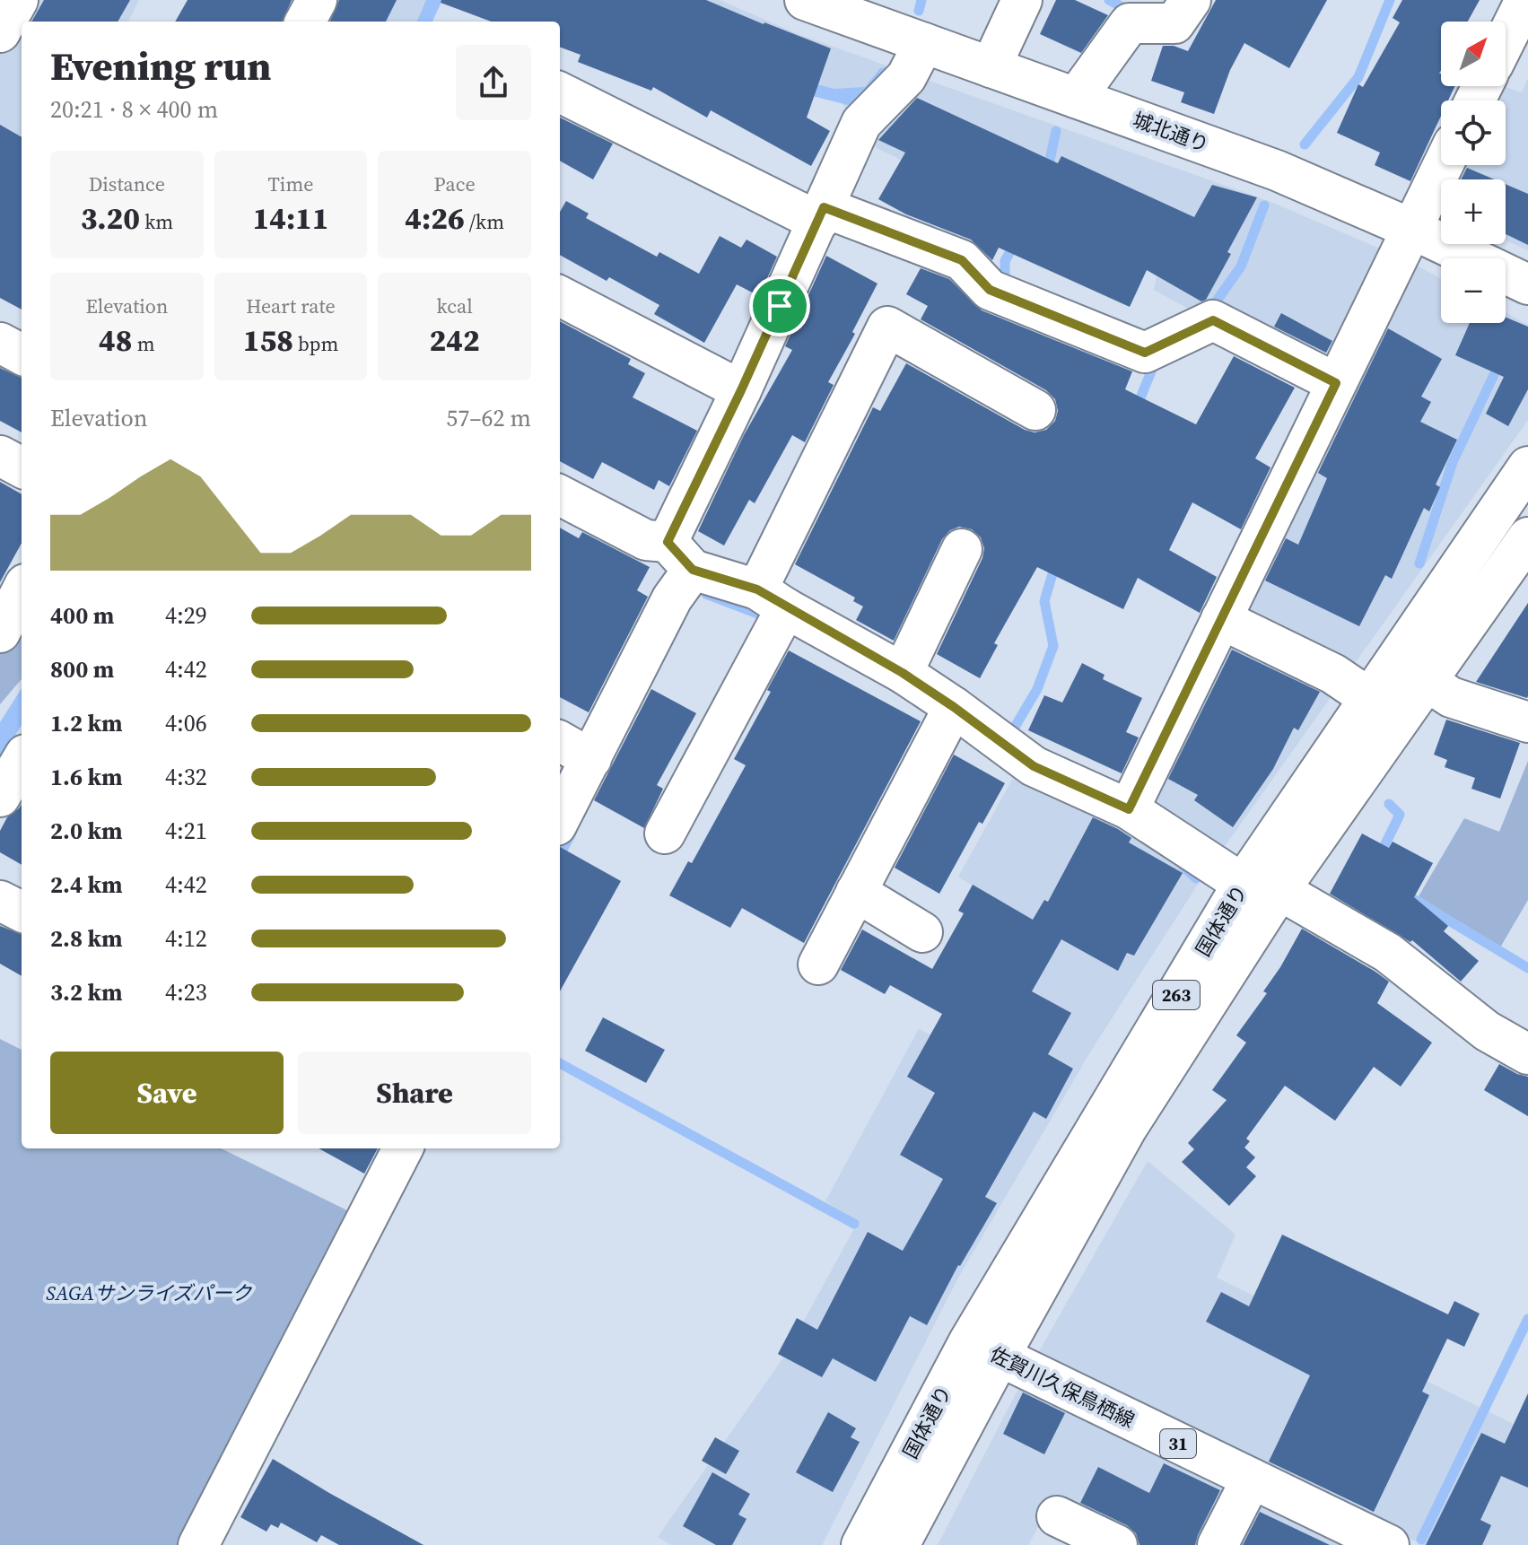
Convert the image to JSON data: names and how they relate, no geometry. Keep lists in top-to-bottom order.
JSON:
{
  "streets": {
    "main road": [
      "城北通り",
      "国体通り",
      "263",
      "佐賀川久保鳥栖線",
      "31"
    ]
  },
  "crossings": [
    ["国体通り", "佐賀川久保鳥栖線"]
  ],
  "parks": ["SAGAサンライズパーク"],
  "north": "top right",
  "page": {
    "map_buttons": ["+", "−"],
    "heading": ["Evening run", "20:21 · 8 × 400 m"],
    "stats": [
      ["Distance", "3.20 km"],
      ["Time", "14:11"],
      ["Pace", "4:26 /km"],
      ["Elevation", "48 m"],
      ["Heart rate", "158 bpm"],
      ["kcal", "242"]
    ],
    "chart": ["Elevation", "57–62 m"],
    "list": [
      {
        "name": "400 m",
        "note": "4:29"
      },
      {
        "name": "800 m",
        "note": "4:42"
      },
      {
        "name": "1.2 km",
        "note": "4:06"
      },
      {
        "name": "1.6 km",
        "note": "4:32"
      },
      {
        "name": "2.0 km",
        "note": "4:21"
      },
      {
        "name": "2.4 km",
        "note": "4:42"
      },
      {
        "name": "2.8 km",
        "note": "4:12"
      },
      {
        "name": "3.2 km",
        "note": "4:23"
      }
    ],
    "buttons": ["Save", "Share"]
  }
}
